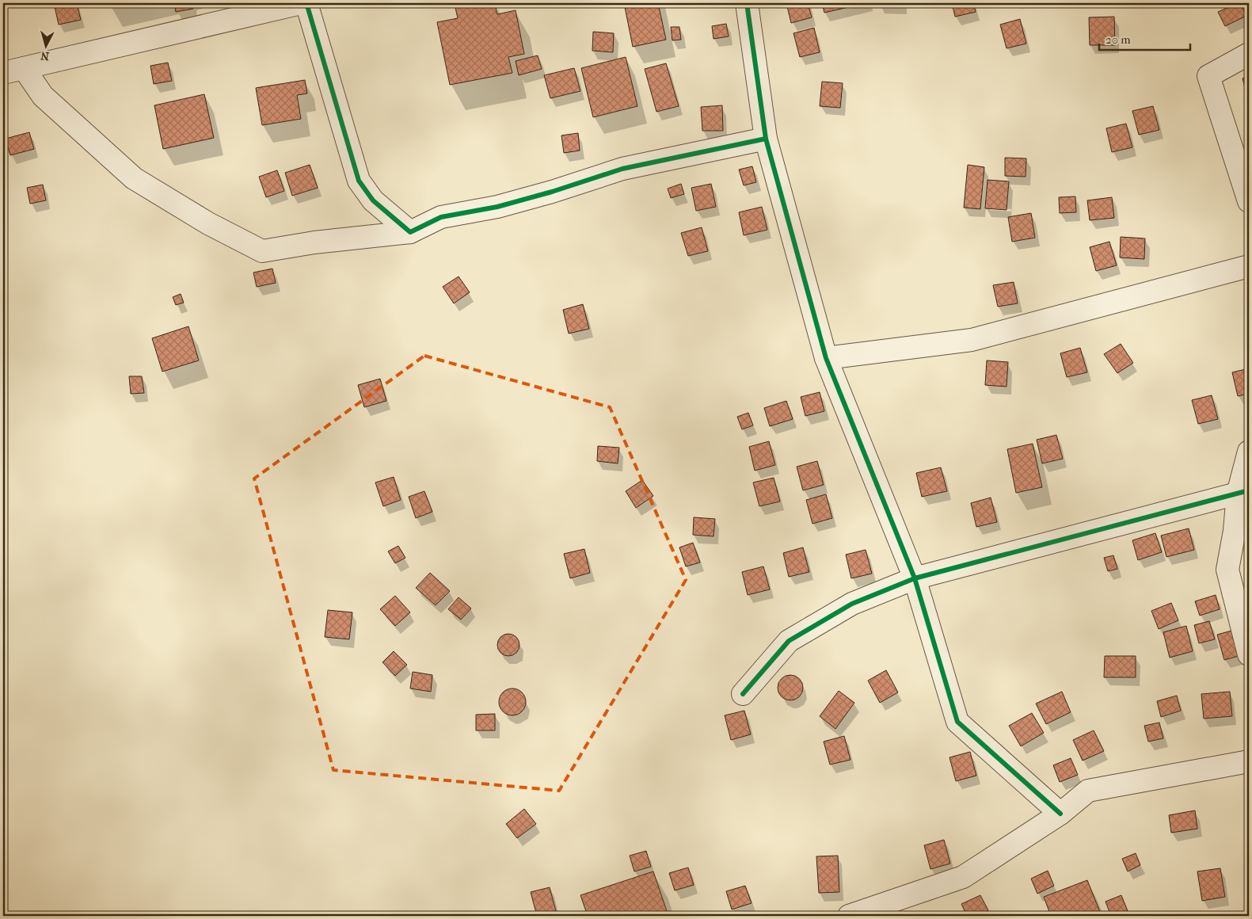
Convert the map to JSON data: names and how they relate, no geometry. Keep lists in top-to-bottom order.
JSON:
{
  "scale_bar": "20 m",
  "north": "bottom"
}
